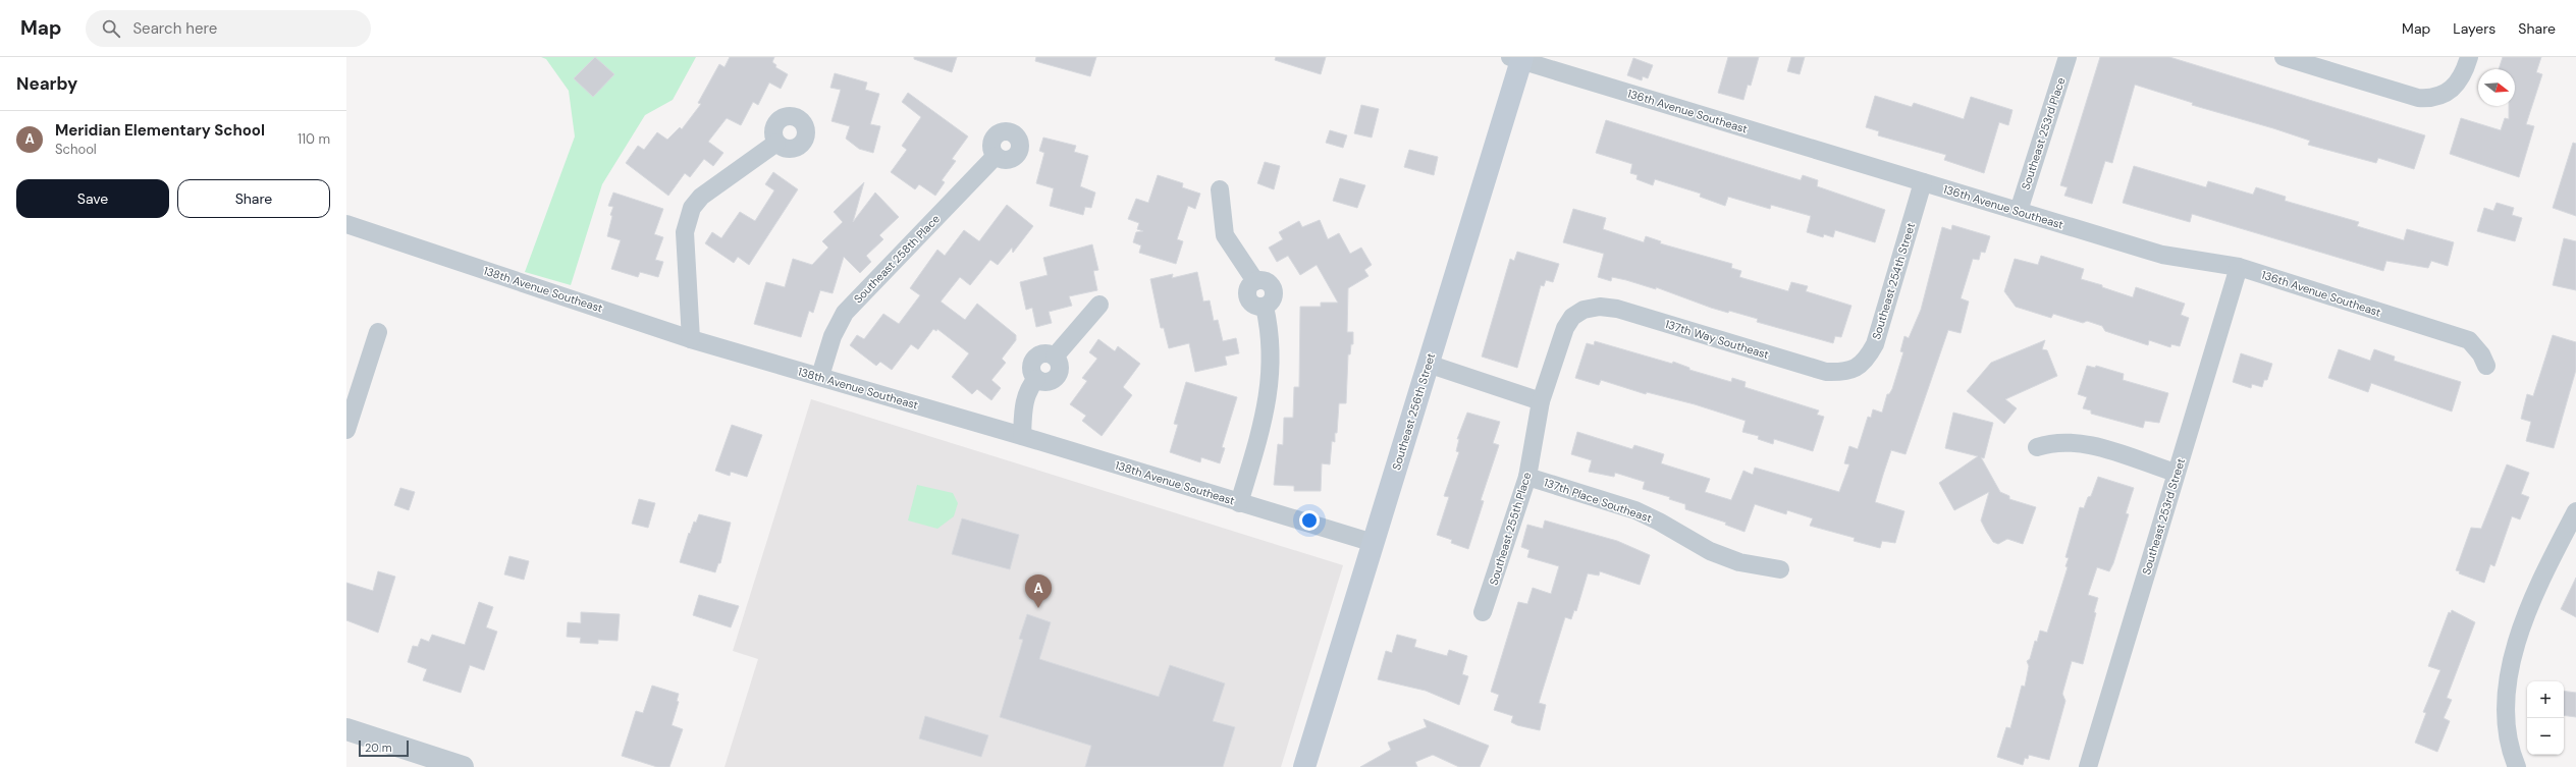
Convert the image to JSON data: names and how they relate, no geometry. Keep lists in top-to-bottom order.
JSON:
{
  "streets": {
    "main road": ["Southeast 256th Street"],
    "street": [
      "136th Avenue Southeast",
      "Southeast 253rd Place",
      "Southeast 258th Place",
      "Southeast 254th Street",
      "138th Avenue Southeast",
      "137th Way Southeast",
      "137th Place Southeast",
      "Southeast 253rd Street",
      "Southeast 255th Place"
    ]
  },
  "crossings": [
    ["136th Avenue Southeast", "Southeast 253rd Place"],
    ["136th Avenue Southeast", "Southeast 254th Street"],
    ["136th Avenue Southeast", "Southeast 256th Street"],
    ["136th Avenue Southeast", "Southeast 253rd Street"],
    ["Southeast 258th Place", "138th Avenue Southeast"],
    ["Southeast 254th Street", "137th Way Southeast"],
    ["138th Avenue Southeast", "Southeast 256th Street"],
    ["137th Way Southeast", "Southeast 255th Place"],
    ["137th Place Southeast", "Southeast 255th Place"]
  ],
  "scale_bar": "20 m",
  "north": "right",
  "page": {
    "header": "Map",
    "search": "Search here",
    "nav": ["Map", "Layers", "Share"],
    "heading": "Nearby",
    "list": [
      {
        "mark": "A",
        "name": "Meridian Elementary School",
        "note": "School",
        "value": "110 m"
      }
    ],
    "buttons": ["Save", "Share"],
    "pins": "A",
    "map_buttons": ["+", "−"],
    "scale": "20 m"
  }
}
